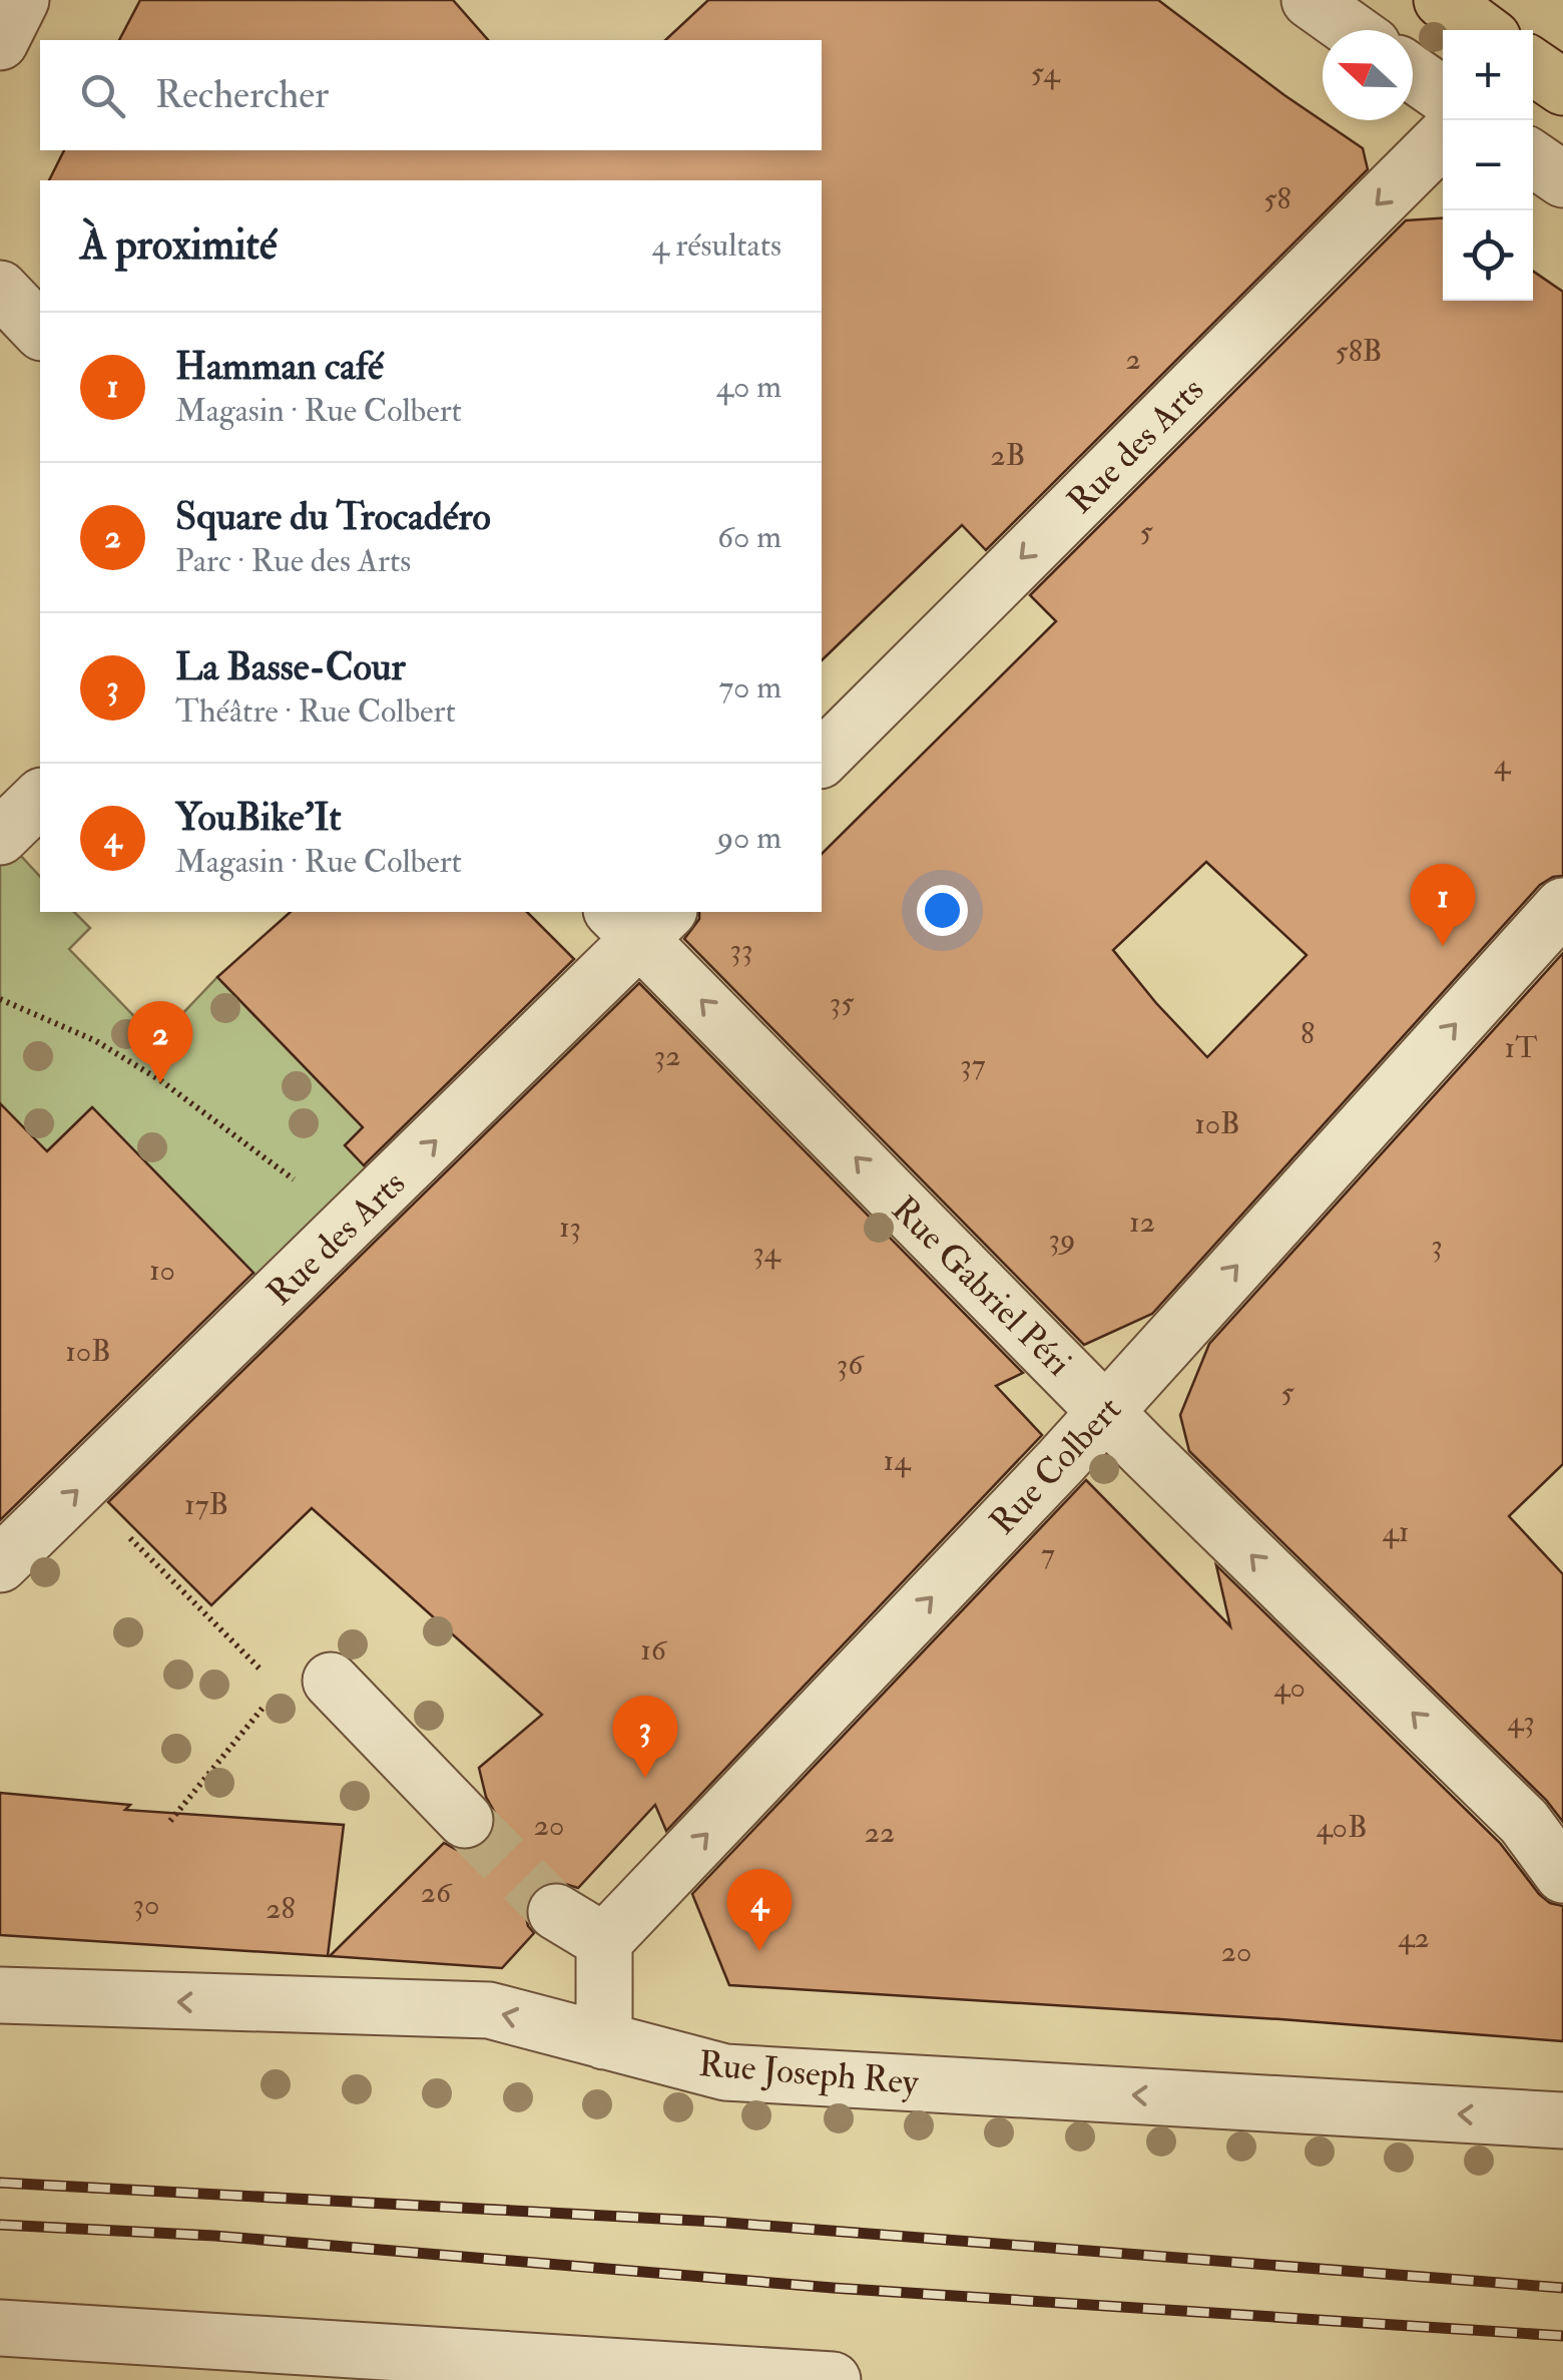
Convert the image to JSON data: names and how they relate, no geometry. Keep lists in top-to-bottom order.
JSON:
{
  "streets": {
    "street": [
      "Rue des Arts",
      "Rue Gabriel Péri",
      "Rue Colbert",
      "Rue Joseph Rey"
    ]
  },
  "crossings": [
    ["Rue des Arts", "Rue Gabriel Péri"],
    ["Rue Gabriel Péri", "Rue Colbert"]
  ],
  "one_way": ["Rue Gabriel Péri", "Rue Colbert"],
  "house_numbers": [
    "54",
    "58",
    "58B",
    "2",
    "2B",
    "5",
    "4",
    "33",
    "35",
    "8",
    "1T",
    "32",
    "37",
    "10B",
    "12",
    "13",
    "39",
    "3",
    "34",
    "10",
    "10B",
    "36",
    "5",
    "14",
    "17B",
    "41",
    "7",
    "16",
    "40",
    "43",
    "20",
    "40B",
    "22",
    "26",
    "30",
    "28",
    "42",
    "20"
  ],
  "north": "left",
  "page": {
    "map_buttons": ["+", "−"],
    "search": "Rechercher",
    "heading": ["À proximité", "4 résultats"],
    "list": [
      {
        "mark": "1",
        "name": "Hamman café",
        "note": "Magasin · Rue Colbert",
        "value": "40 m"
      },
      {
        "mark": "2",
        "name": "Square du Trocadéro",
        "note": "Parc · Rue des Arts",
        "value": "60 m"
      },
      {
        "mark": "3",
        "name": "La Basse-Cour",
        "note": "Théâtre · Rue Colbert",
        "value": "70 m"
      },
      {
        "mark": "4",
        "name": "YouBike'It",
        "note": "Magasin · Rue Colbert",
        "value": "90 m"
      }
    ],
    "pins": [
      "1",
      "2",
      "3",
      "4"
    ]
  }
}
